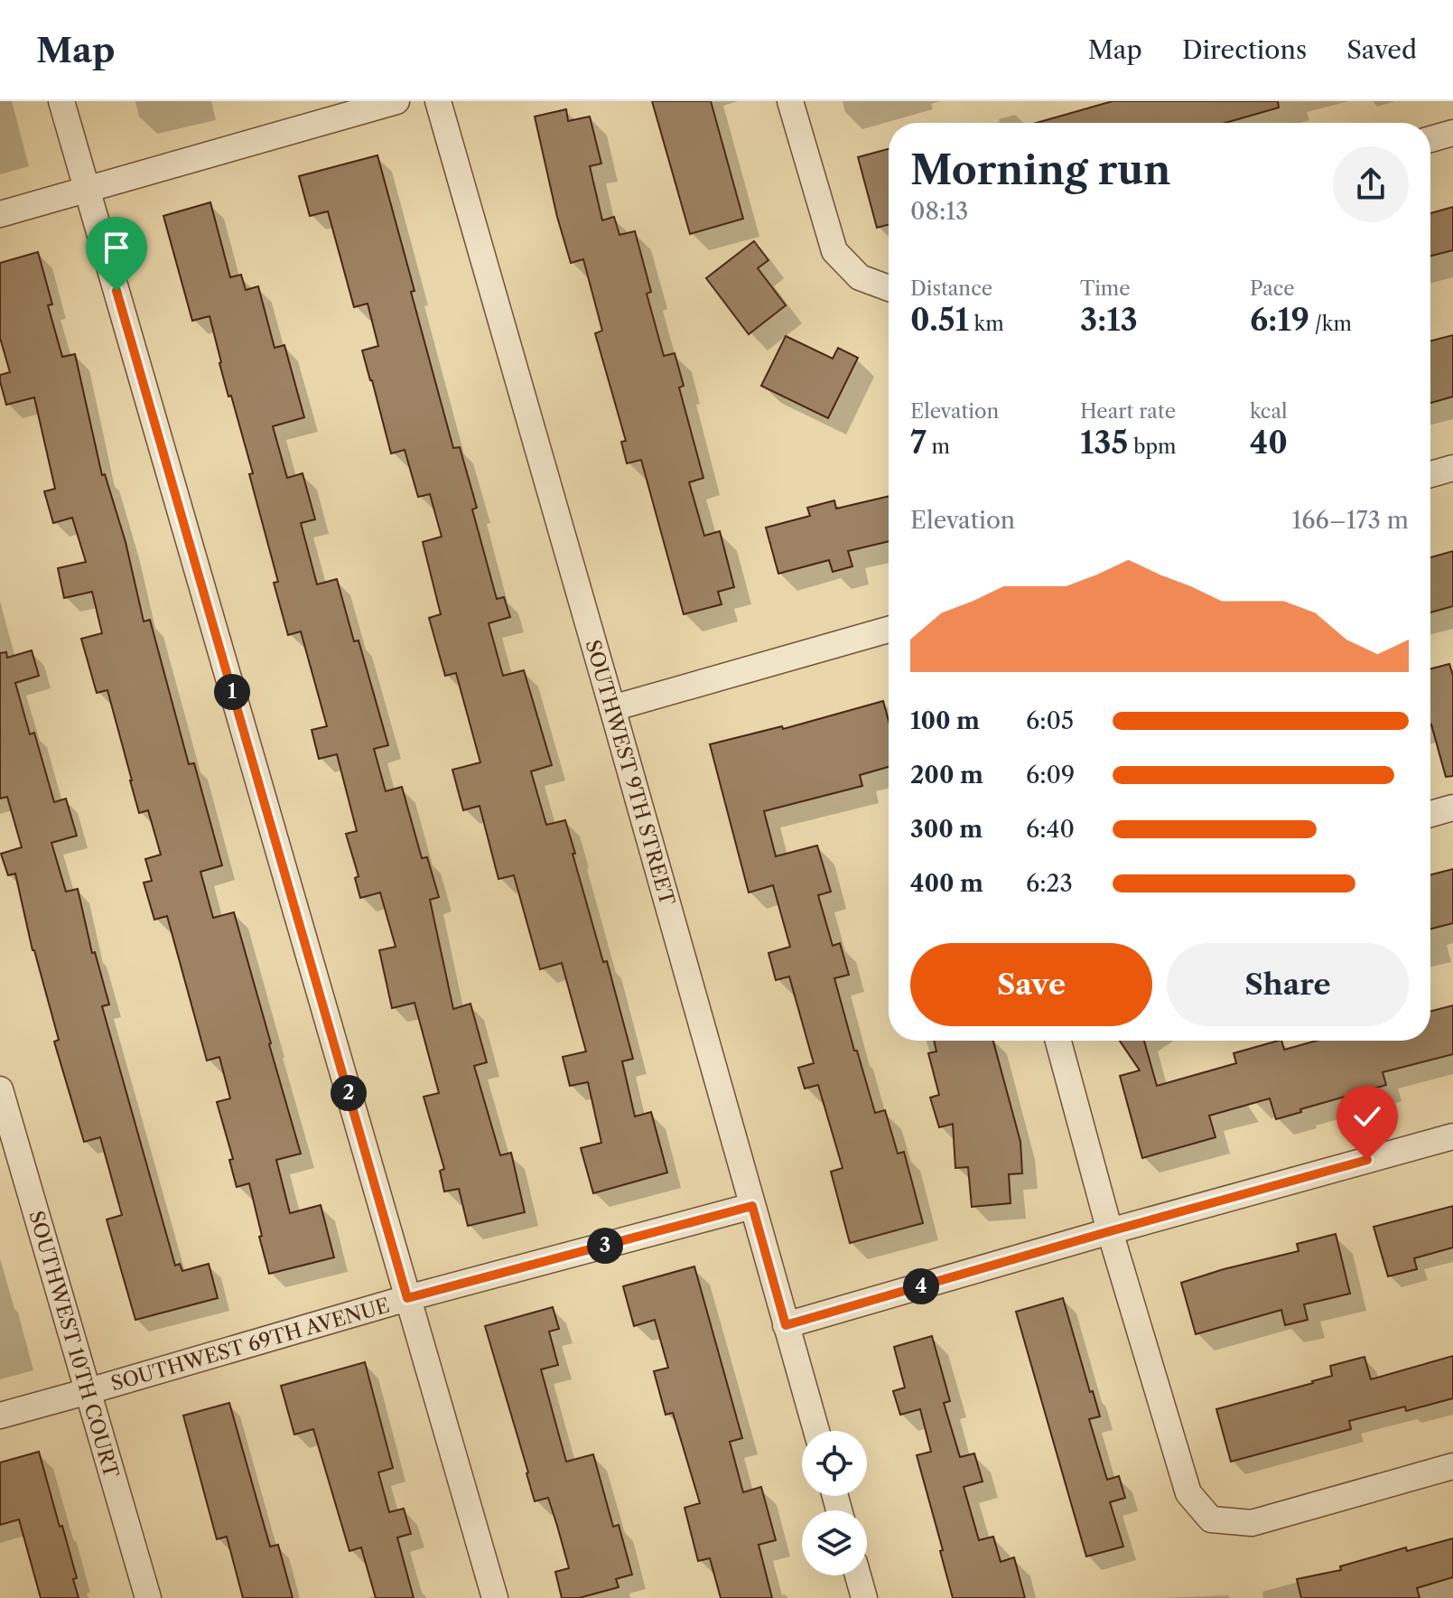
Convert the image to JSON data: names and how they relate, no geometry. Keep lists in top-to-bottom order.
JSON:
{
  "streets": {
    "street": ["SOUTHWEST 9TH STREET", "SOUTHWEST 10TH COURT", "SOUTHWEST 69TH AVENUE"]
  },
  "crossings": [
    ["SOUTHWEST 9TH STREET", "SOUTHWEST 69TH AVENUE"],
    ["SOUTHWEST 10TH COURT", "SOUTHWEST 69TH AVENUE"]
  ],
  "page": {
    "header": "Map",
    "nav": ["Map", "Directions", "Saved"],
    "heading": ["Morning run", "08:13"],
    "stats": [
      ["Distance", "0.51 km"],
      ["Time", "3:13"],
      ["Pace", "6:19 /km"],
      ["Elevation", "7 m"],
      ["Heart rate", "135 bpm"],
      ["kcal", "40"]
    ],
    "chart": ["Elevation", "166–173 m"],
    "pins": [
      "1",
      "2",
      "3",
      "4"
    ],
    "list": [
      {
        "name": "100 m",
        "note": "6:05"
      },
      {
        "name": "200 m",
        "note": "6:09"
      },
      {
        "name": "300 m",
        "note": "6:40"
      },
      {
        "name": "400 m",
        "note": "6:23"
      }
    ],
    "buttons": ["Save", "Share"]
  }
}
